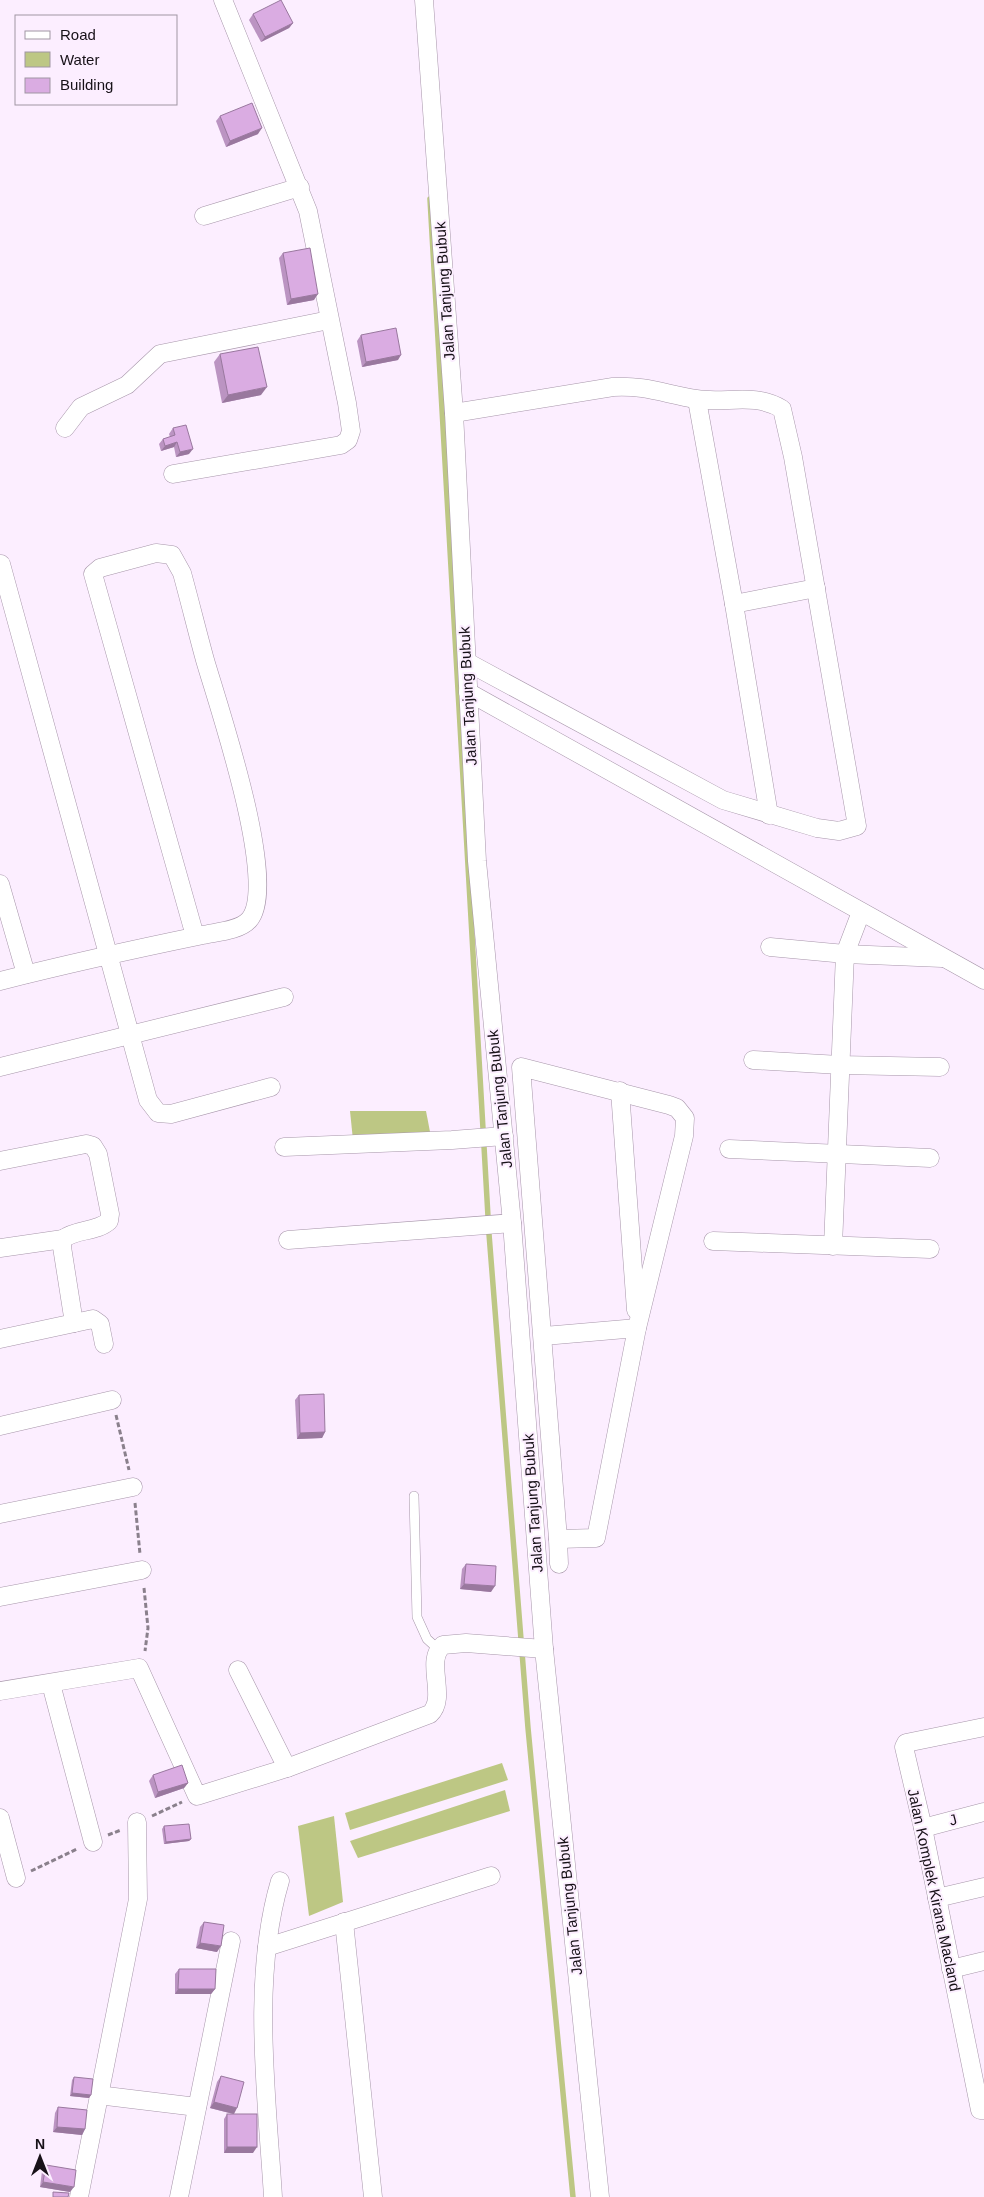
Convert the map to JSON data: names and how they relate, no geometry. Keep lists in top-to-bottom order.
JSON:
{
  "streets": {
    "street": ["Jalan Tanjung Bubuk", "J", "Jalan Komplek Kirana Macland"]
  },
  "crossings": [
    ["J", "Jalan Komplek Kirana Macland"]
  ],
  "legend": ["Road", "Water", "Building"],
  "north": "top"
}
